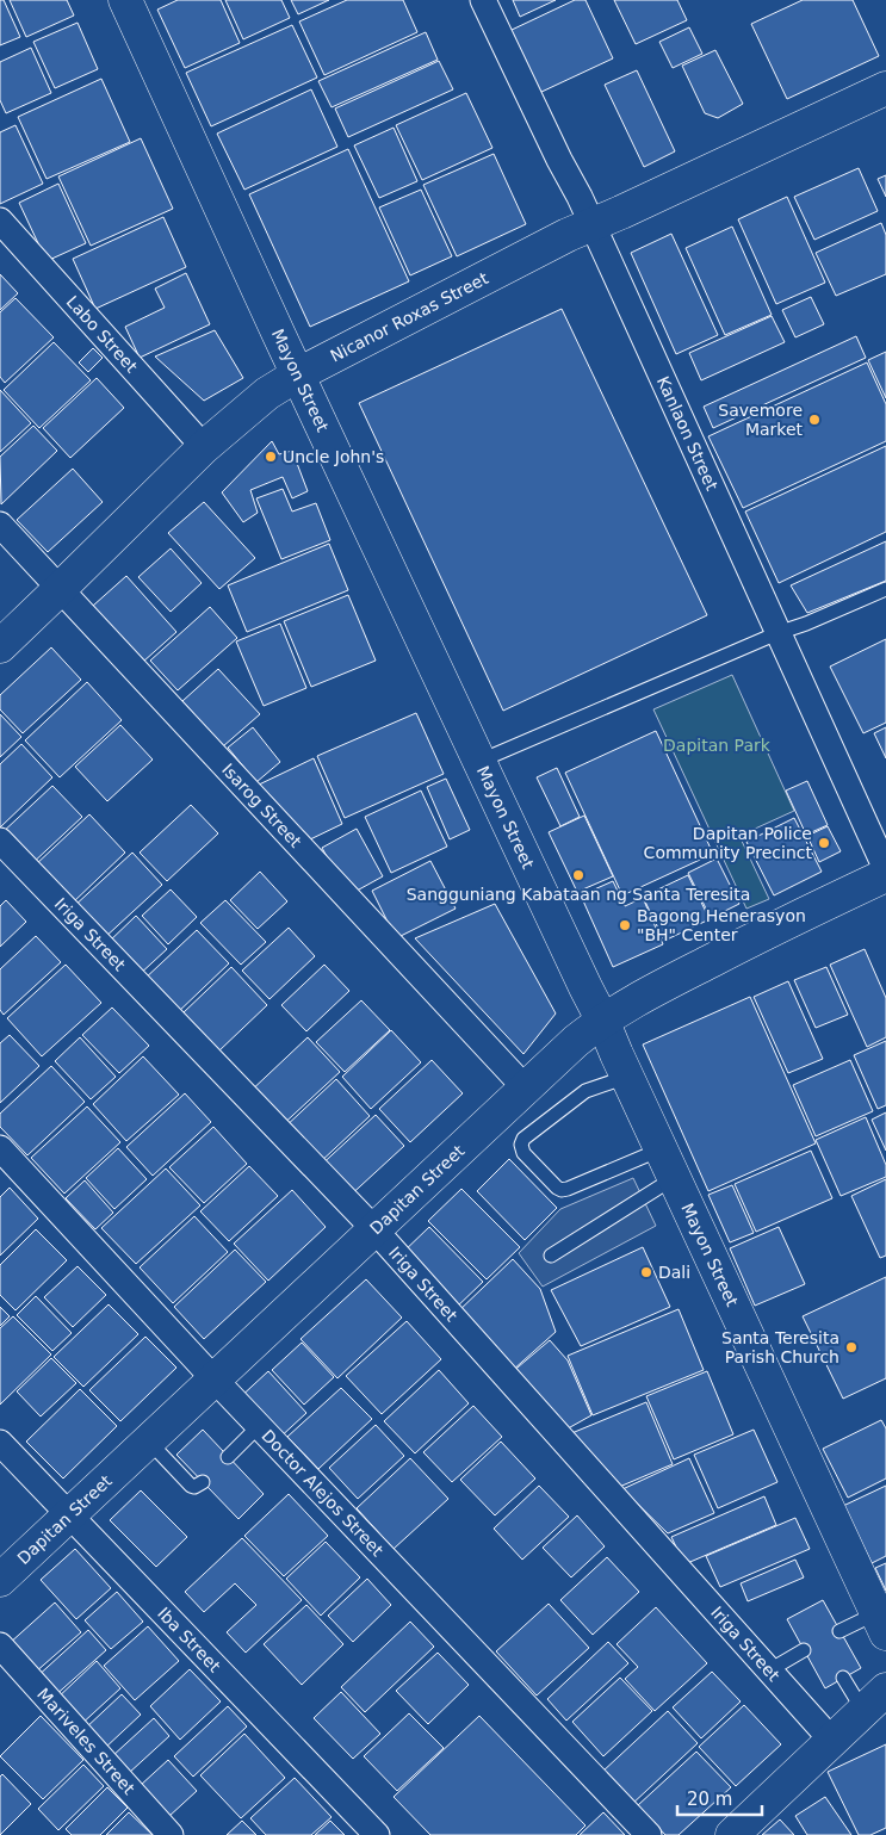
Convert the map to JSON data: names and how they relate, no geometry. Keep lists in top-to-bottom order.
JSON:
{
  "streets": {
    "street": [
      "Nicanor Roxas Street",
      "Labo Street",
      "Mayon Street",
      "Kanlaon Street",
      "Isarog Street",
      "Iriga Street",
      "Dapitan Street",
      "Doctor Alejos Street",
      "Iba Street",
      "Mariveles Street"
    ]
  },
  "crossings": [
    ["Nicanor Roxas Street", "Labo Street"],
    ["Nicanor Roxas Street", "Mayon Street"],
    ["Nicanor Roxas Street", "Kanlaon Street"],
    ["Nicanor Roxas Street", "Isarog Street"],
    ["Mayon Street", "Dapitan Street"],
    ["Isarog Street", "Dapitan Street"],
    ["Iriga Street", "Dapitan Street"],
    ["Dapitan Street", "Doctor Alejos Street"],
    ["Dapitan Street", "Iba Street"]
  ],
  "parks": ["Dapitan Park"],
  "places": [
    "Savemore Market",
    "Uncle John's",
    "Dapitan Police Community Precinct",
    "Sangguniang Kabataan ng Santa Teresita",
    "Bagong Henerasyon \"BH\" Center",
    "Dali",
    "Santa Teresita Parish Church"
  ],
  "scale_bar": "20 m"
}
